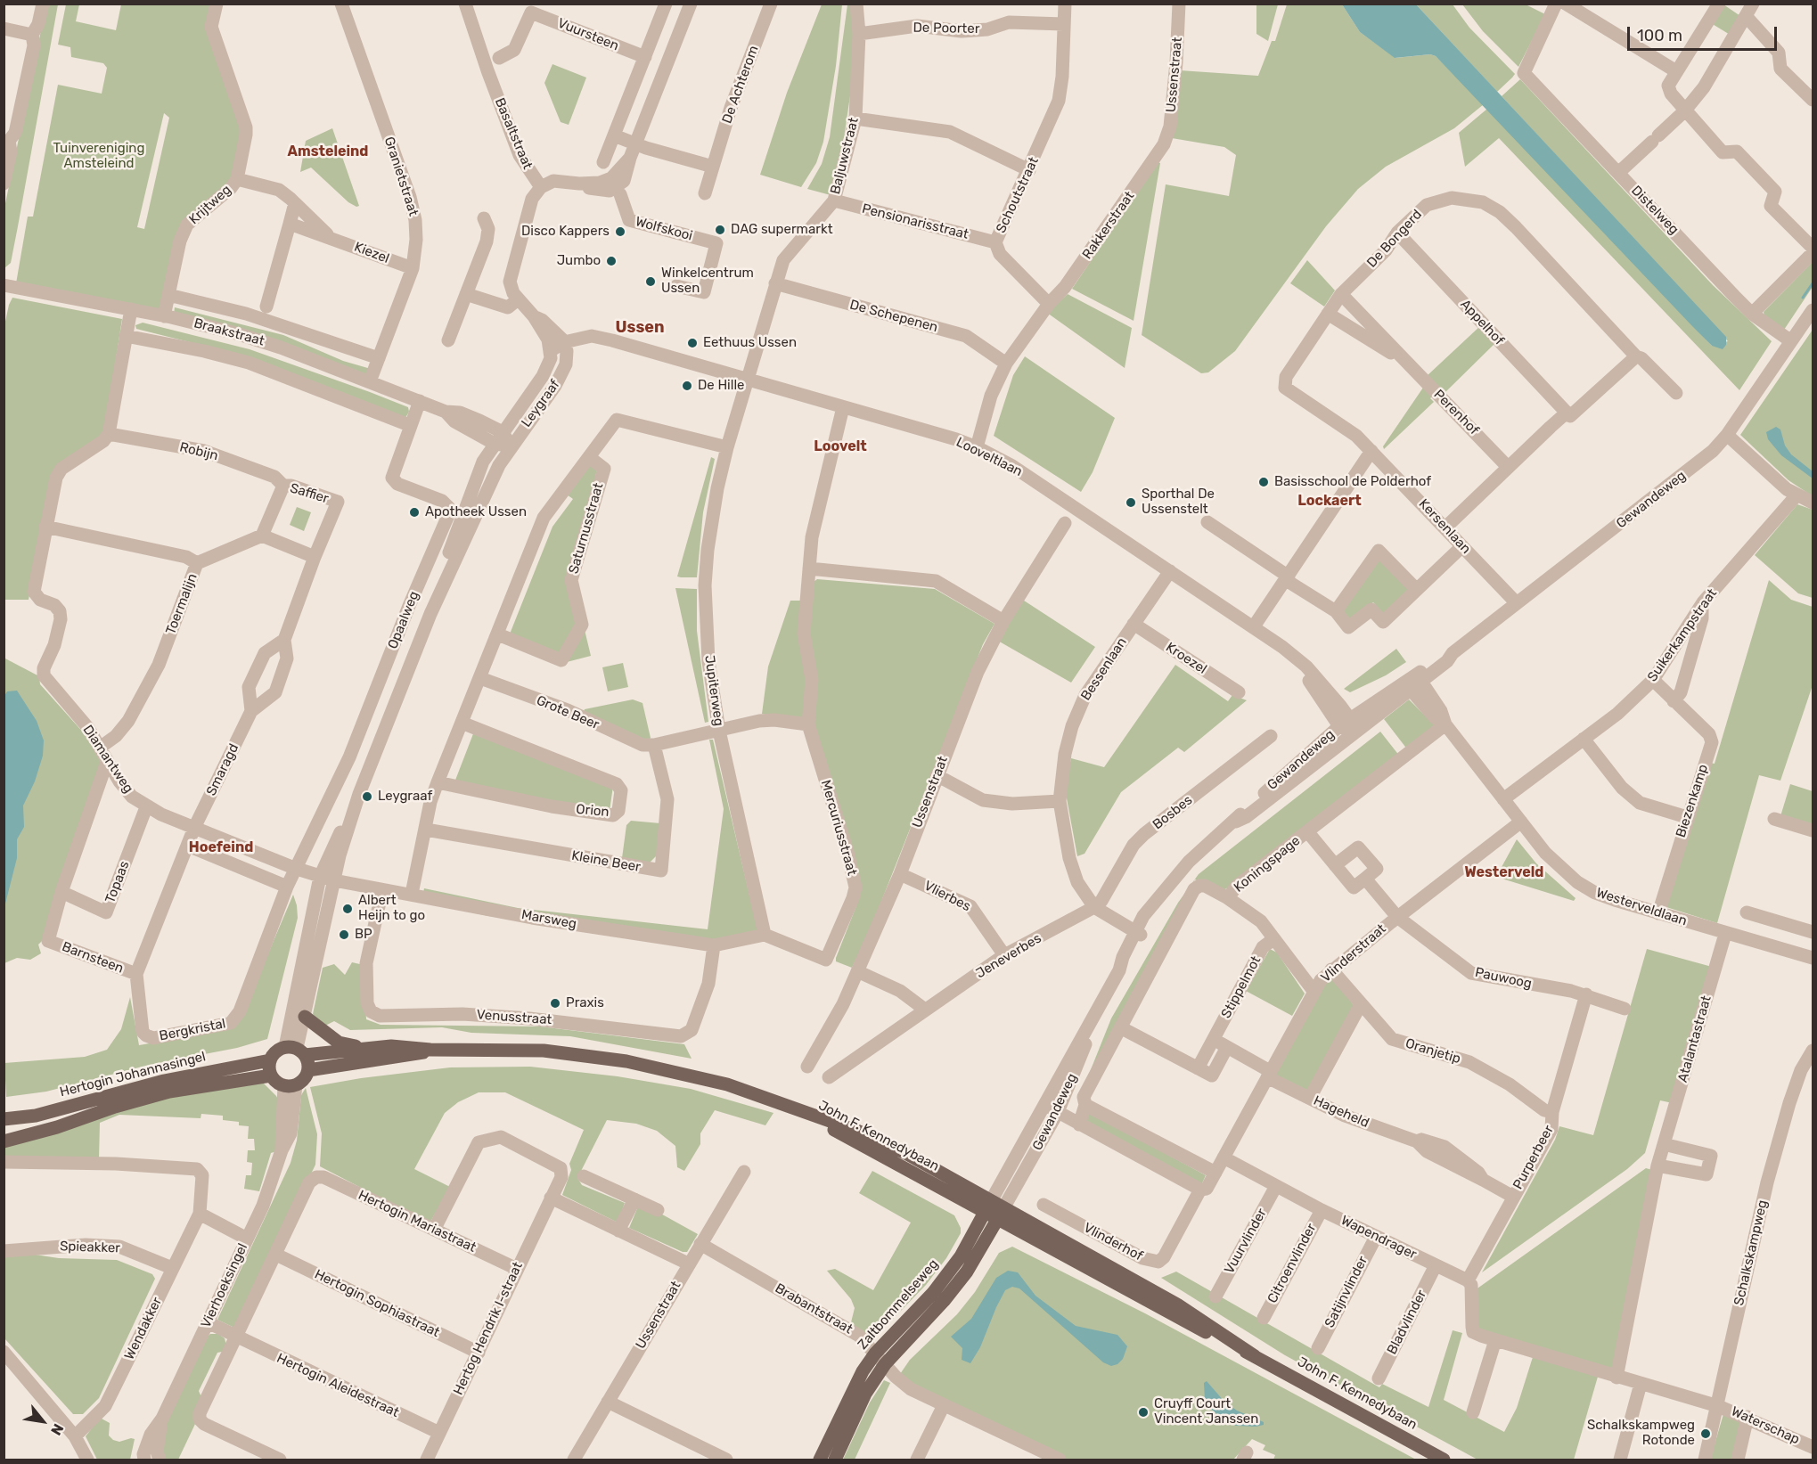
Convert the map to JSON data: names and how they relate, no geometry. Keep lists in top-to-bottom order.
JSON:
{
  "streets": {
    "main road": ["Hertogin Johannasingel", "John F. Kennedybaan", "Zaltbommelseweg"],
    "street": [
      "De Poorter",
      "Vuursteen",
      "Ussenstraat",
      "De Achterom",
      "Basaltstraat",
      "Baljuwstraat",
      "Granietstraat",
      "Schoutstraat",
      "Krijtweg",
      "Distelweg",
      "Pensionarisstraat",
      "Rakkerstraat",
      "Wolfskooi",
      "De Bongerd",
      "Kiezel",
      "De Schepenen",
      "Appelhof",
      "Braakstraat",
      "Leygraaf",
      "Perenhof",
      "Robijn",
      "Looveltlaan",
      "Saffier",
      "Gewandeweg",
      "Kersenlaan",
      "Saturnusstraat",
      "Toermalijn",
      "Opaalweg",
      "Suikerkampstraat",
      "Kroezel",
      "Bessenlaan",
      "Jupiterweg",
      "Grote Beer",
      "Diamantweg",
      "Smaragd",
      "Biezenkamp",
      "Orion",
      "Bosbes",
      "Mercuriusstraat",
      "Kleine Beer",
      "Koningspage",
      "Topaas",
      "Vlierbes",
      "Westerveldlaan",
      "Marsweg",
      "Vlinderstraat",
      "Jeneverbes",
      "Barnsteen",
      "Pauwoog",
      "Stippelmot",
      "Venusstraat",
      "Bergkristal",
      "Atalantastraat",
      "Oranjetip",
      "Hageheld",
      "Purperbeer",
      "Hertogin Mariastraat",
      "Wapendrager",
      "Vuurvlinder",
      "Vlinderhof",
      "Spieakker",
      "Schalkskampweg",
      "Citroenvlinder",
      "Vierhoeksingel",
      "Satijnvlinder",
      "Hertogin Sophiastraat",
      "Brabantstraat",
      "Bladvlinder",
      "Wendakker",
      "Hertog Hendrik I-straat",
      "Hertogin Aleidestraat",
      "Waterschap"
    ]
  },
  "crossings": [
    ["De Poorter", "Baljuwstraat"],
    ["De Poorter", "Schoutstraat"],
    ["Ussenstraat", "Rakkerstraat"],
    ["Ussenstraat", "Vlierbes"],
    ["Ussenstraat", "Brabantstraat"],
    ["Baljuwstraat", "Pensionarisstraat"],
    ["Baljuwstraat", "De Schepenen"],
    ["Baljuwstraat", "Looveltlaan"],
    ["Baljuwstraat", "Jupiterweg"],
    ["Granietstraat", "Kiezel"],
    ["Granietstraat", "Braakstraat"],
    ["Schoutstraat", "Pensionarisstraat"],
    ["Schoutstraat", "Rakkerstraat"],
    ["Krijtweg", "Kiezel"],
    ["Krijtweg", "Braakstraat"],
    ["Distelweg", "Gewandeweg"],
    ["De Bongerd", "Appelhof"],
    ["De Bongerd", "Perenhof"],
    ["De Bongerd", "Kersenlaan"],
    ["Braakstraat", "Leygraaf"],
    ["Braakstraat", "Opaalweg"],
    ["Leygraaf", "Looveltlaan"],
    ["Leygraaf", "Diamantweg"],
    ["Leygraaf", "Marsweg"],
    ["Leygraaf", "Hertogin Johannasingel"],
    ["Leygraaf", "Vierhoeksingel"],
    ["Robijn", "Saffier"],
    ["Robijn", "Diamantweg"],
    ["Looveltlaan", "Gewandeweg"],
    ["Looveltlaan", "Bessenlaan"],
    ["Looveltlaan", "Jupiterweg"],
    ["Looveltlaan", "Mercuriusstraat"],
    ["Saffier", "Smaragd"],
    ["Gewandeweg", "Kersenlaan"],
    ["Gewandeweg", "Bessenlaan"],
    ["Gewandeweg", "Westerveldlaan"],
    ["Gewandeweg", "John F. Kennedybaan"],
    ["Gewandeweg", "Zaltbommelseweg"],
    ["Saturnusstraat", "Jupiterweg"],
    ["Saturnusstraat", "Grote Beer"],
    ["Saturnusstraat", "Orion"],
    ["Saturnusstraat", "Kleine Beer"],
    ["Saturnusstraat", "Marsweg"],
    ["Toermalijn", "Diamantweg"],
    ["Opaalweg", "Diamantweg"],
    ["Opaalweg", "Bergkristal"],
    ["Suikerkampstraat", "Biezenkamp"],
    ["Suikerkampstraat", "Westerveldlaan"],
    ["Kroezel", "Bessenlaan"],
    ["Bessenlaan", "Bosbes"],
    ["Bessenlaan", "Jeneverbes"],
    ["Jupiterweg", "Mercuriusstraat"],
    ["Jupiterweg", "Marsweg"],
    ["Grote Beer", "Kleine Beer"],
    ["Diamantweg", "Smaragd"],
    ["Diamantweg", "Topaas"],
    ["Diamantweg", "Marsweg"],
    ["Diamantweg", "Barnsteen"],
    ["Diamantweg", "Bergkristal"],
    ["Smaragd", "Barnsteen"],
    ["Biezenkamp", "Westerveldlaan"],
    ["Bosbes", "Jeneverbes"],
    ["Mercuriusstraat", "Marsweg"],
    ["Koningspage", "Westerveldlaan"],
    ["Topaas", "Barnsteen"],
    ["Vlierbes", "Jeneverbes"],
    ["Westerveldlaan", "Vlinderstraat"],
    ["Westerveldlaan", "Atalantastraat"],
    ["Marsweg", "Venusstraat"],
    ["Vlinderstraat", "Pauwoog"],
    ["Vlinderstraat", "Oranjetip"],
    ["Vlinderstraat", "Hageheld"],
    ["Vlinderstraat", "Wapendrager"],
    ["Vlinderstraat", "Vlinderhof"],
    ["Barnsteen", "Bergkristal"],
    ["Pauwoog", "Purperbeer"],
    ["Oranjetip", "Purperbeer"],
    ["Hertogin Johannasingel", "Vierhoeksingel"],
    ["Hageheld", "Purperbeer"],
    ["John F. Kennedybaan", "Zaltbommelseweg"],
    ["Purperbeer", "Wapendrager"],
    ["Hertogin Mariastraat", "Hertogin Sophiastraat"],
    ["Hertogin Mariastraat", "Hertog Hendrik I-straat"],
    ["Wapendrager", "Vuurvlinder"],
    ["Wapendrager", "Vlinderhof"],
    ["Wapendrager", "Citroenvlinder"],
    ["Wapendrager", "Satijnvlinder"],
    ["Wapendrager", "Bladvlinder"],
    ["Spieakker", "Wendakker"],
    ["Schalkskampweg", "Waterschap"],
    ["Vierhoeksingel", "Hertogin Aleidestraat"],
    ["Hertogin Sophiastraat", "Hertog Hendrik I-straat"],
    ["Zaltbommelseweg", "Brabantstraat"],
    ["Hertog Hendrik I-straat", "Hertogin Aleidestraat"]
  ],
  "districts": [
    "Amsteleind",
    "Ussen",
    "Loovelt",
    "Lockaert",
    "Hoefeind",
    "Westerveld"
  ],
  "parks": ["Tuinvereniging Amsteleind"],
  "places": [
    "DAG supermarkt",
    "Disco Kappers",
    "Jumbo",
    "Winkelcentrum Ussen",
    "Eethuus Ussen",
    "De Hille",
    "Basisschool de Polderhof",
    "Sporthal De Ussenstelt",
    "Apotheek Ussen",
    "Leygraaf",
    "Albert Heijn to go",
    "BP",
    "Praxis",
    "Cruyff Court Vincent Janssen",
    "Schalkskampweg Rotonde"
  ],
  "scale_bar": "100 m",
  "north": "bottom right"
}
